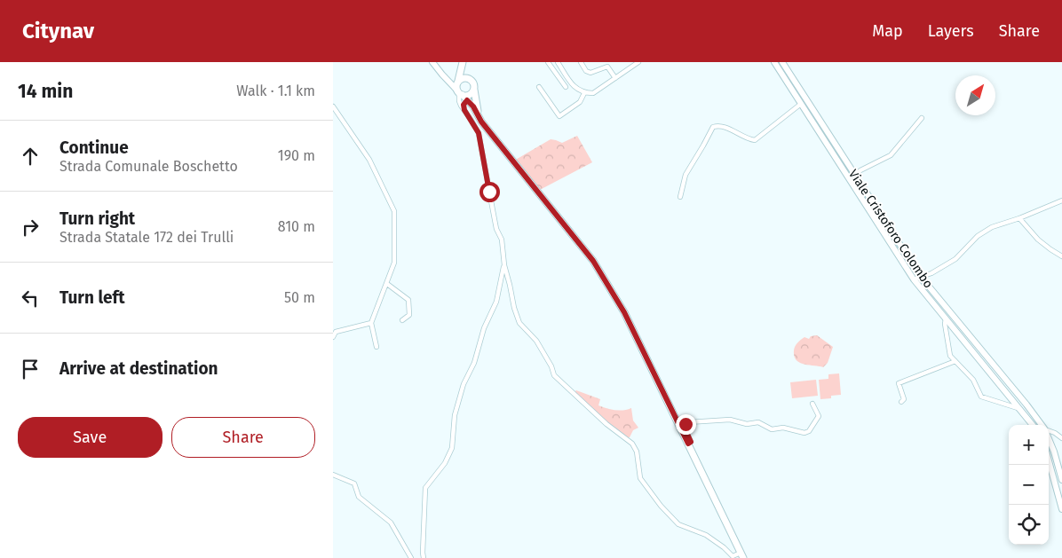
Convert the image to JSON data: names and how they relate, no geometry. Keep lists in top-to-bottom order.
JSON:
{
  "streets": {
    "main road": ["Viale Cristoforo Colombo"]
  },
  "north": "top right",
  "page": {
    "header": "Citynav",
    "nav": ["Map", "Layers", "Share"],
    "heading": ["14 min", "Walk · 1.1 km"],
    "list": [
      ["Continue", "Strada Comunale Boschetto", "190 m"],
      ["Turn right", "Strada Statale 172 dei Trulli", "810 m"],
      ["Turn left", "50 m"],
      "Arrive at destination"
    ],
    "buttons": ["Save", "Share"],
    "map_buttons": ["+", "−"]
  }
}
